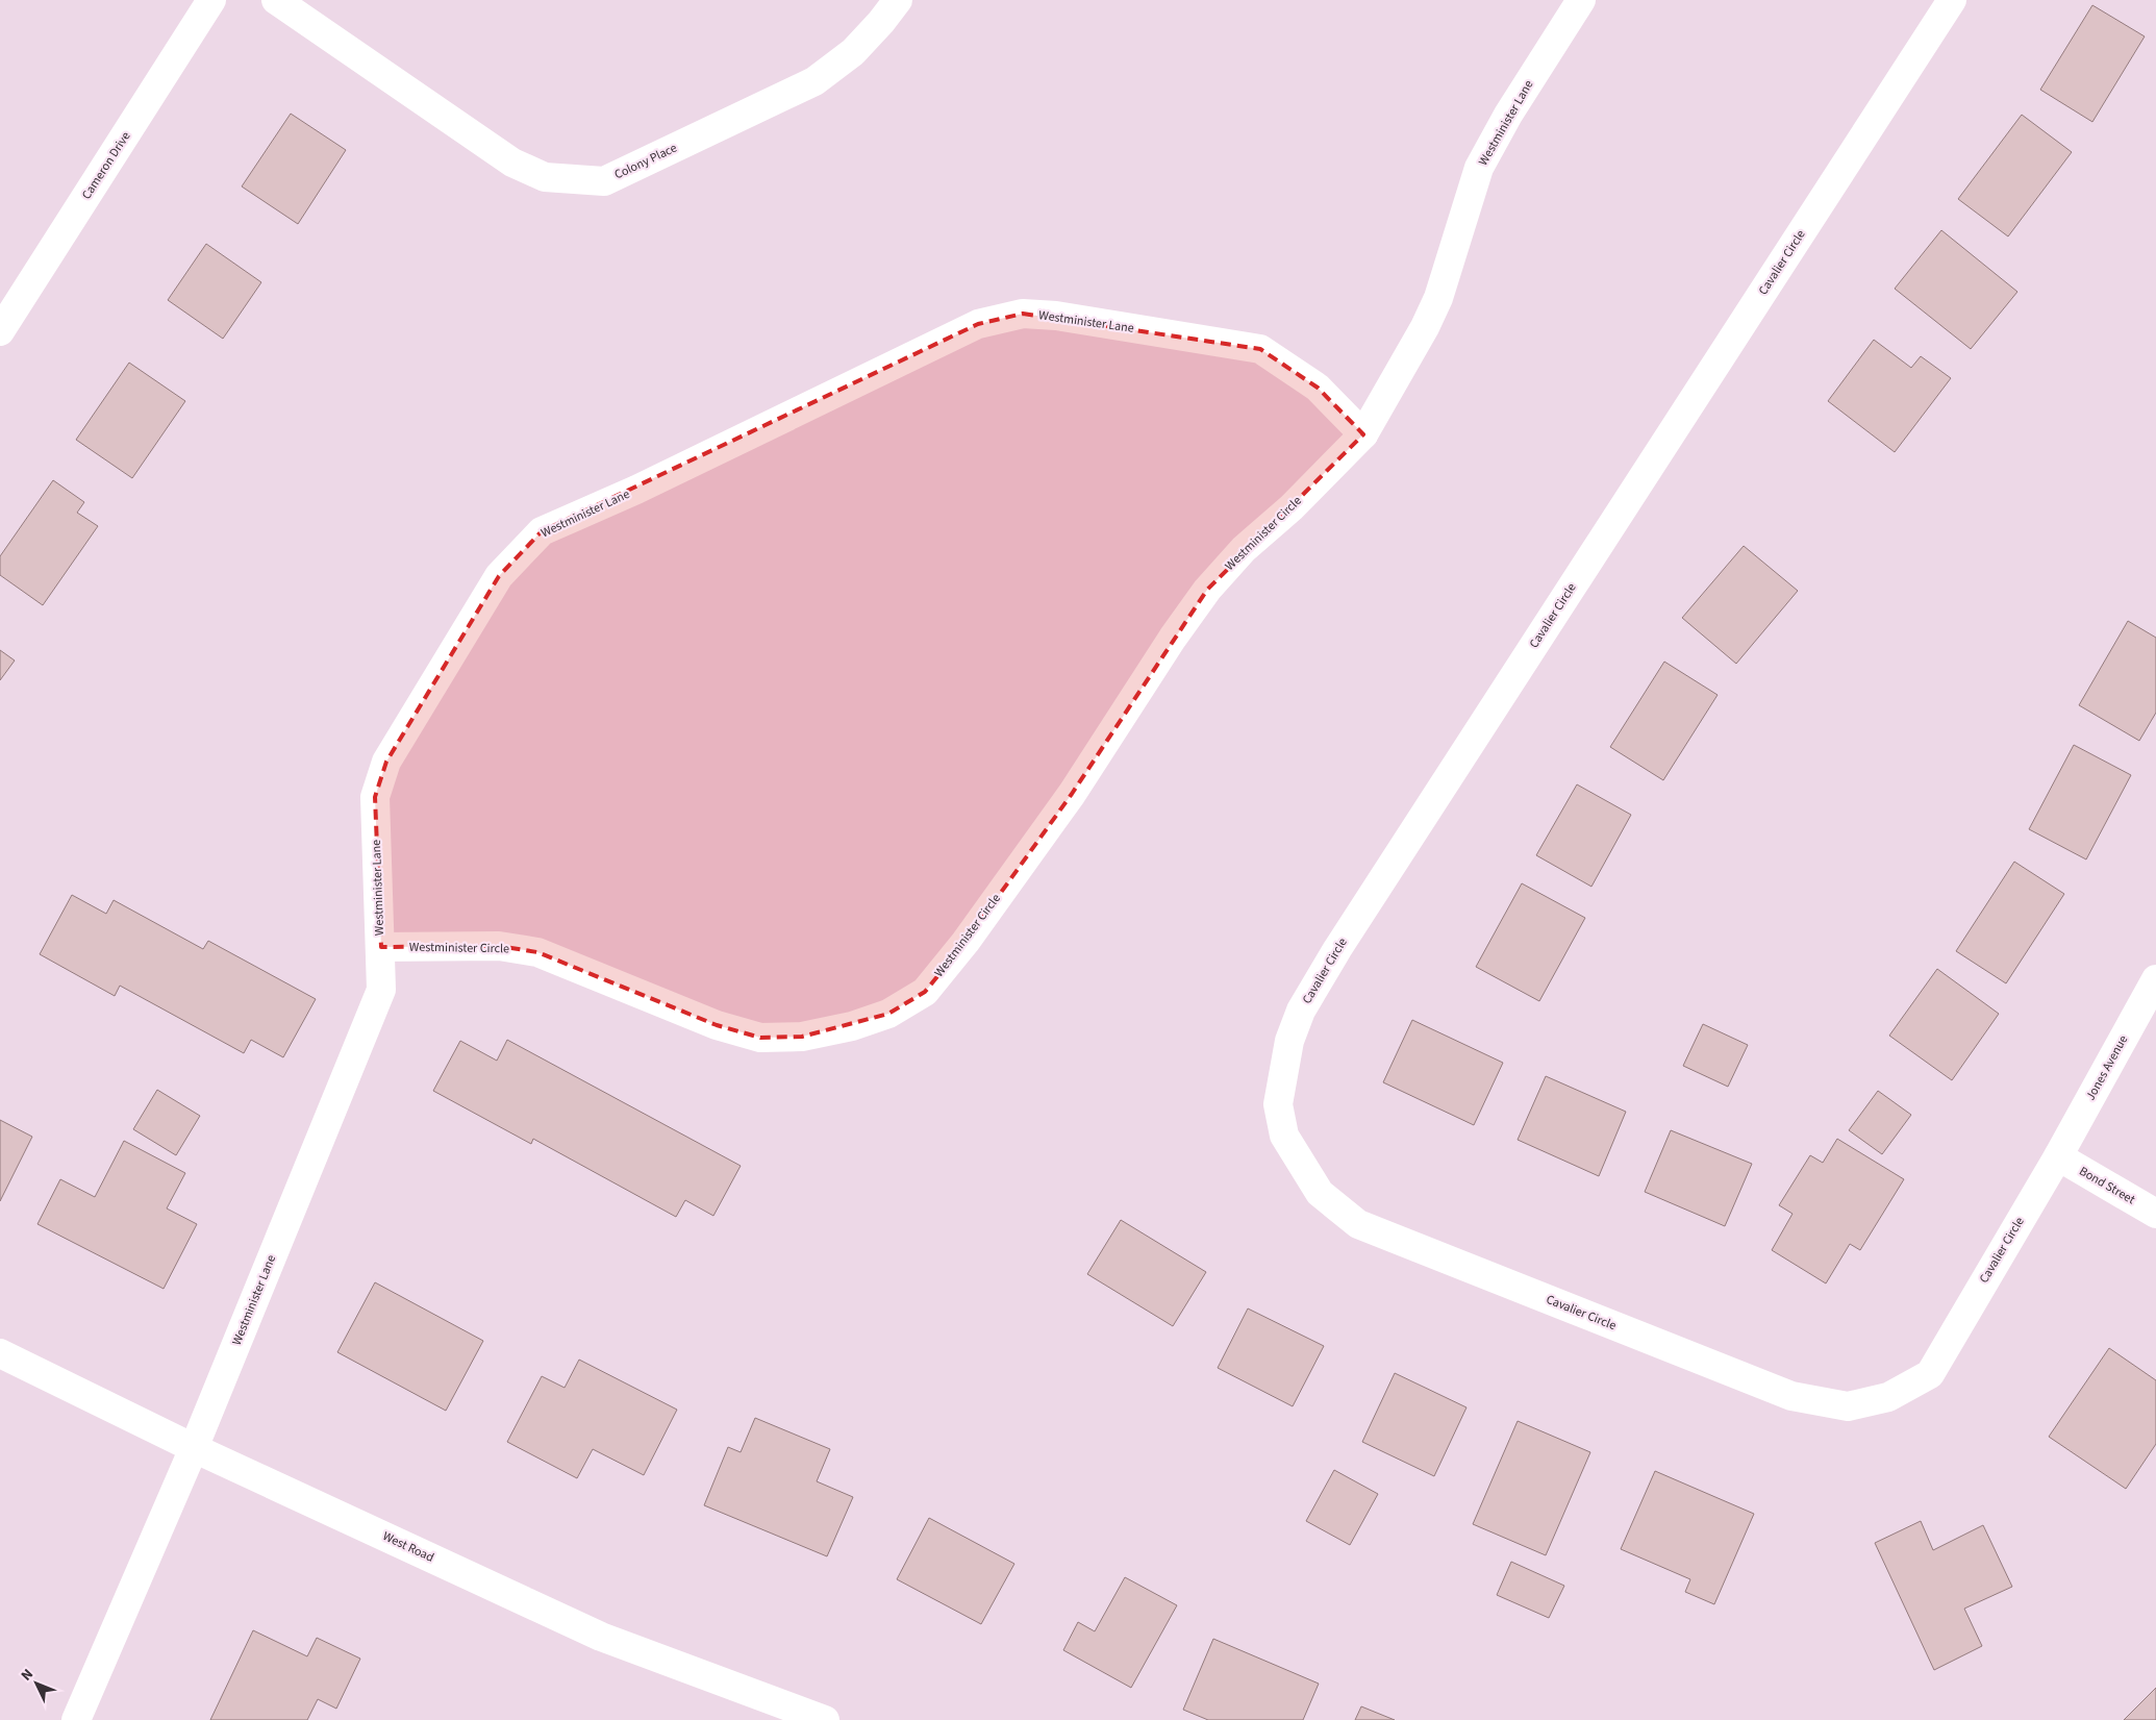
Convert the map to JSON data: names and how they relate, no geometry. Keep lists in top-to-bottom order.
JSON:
{
  "streets": {
    "street": [
      "Westminister Lane",
      "Colony Place",
      "Cameron Drive",
      "Cavalier Circle",
      "Westminister Circle",
      "Jones Avenue",
      "Bond Street",
      "West Road"
    ]
  },
  "crossings": [
    ["Westminister Lane", "Westminister Circle"],
    ["Westminister Lane", "West Road"],
    ["Cavalier Circle", "Jones Avenue"],
    ["Cavalier Circle", "Bond Street"],
    ["Jones Avenue", "Bond Street"]
  ],
  "north": "top left"
}
